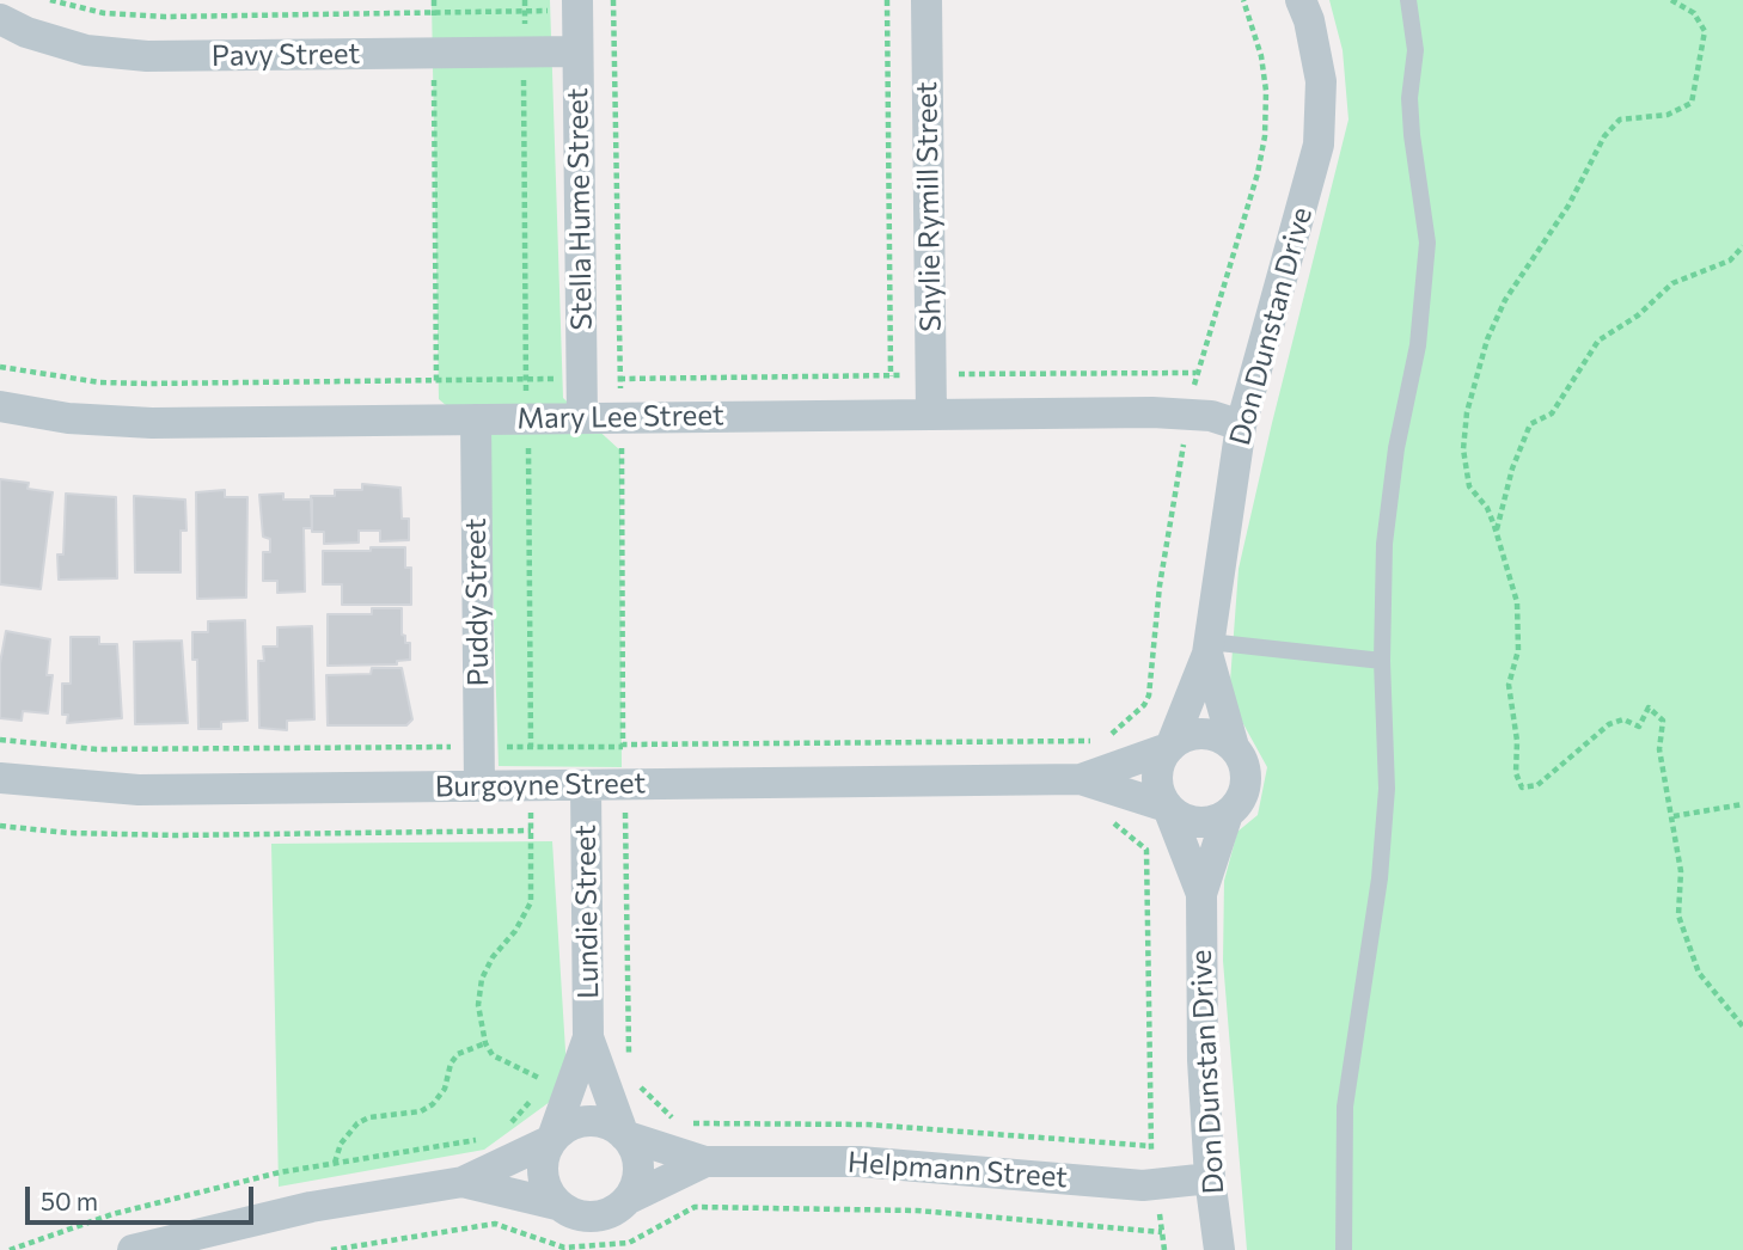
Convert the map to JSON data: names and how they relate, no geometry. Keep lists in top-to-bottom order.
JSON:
{
  "streets": {
    "street": [
      "Pavy Street",
      "Shylie Rymill Street",
      "Stella Hume Street",
      "Don Dunstan Drive",
      "Mary Lee Street",
      "Puddy Street",
      "Burgoyne Street",
      "Lundie Street",
      "Helpmann Street"
    ]
  },
  "crossings": [
    ["Pavy Street", "Stella Hume Street"],
    ["Shylie Rymill Street", "Mary Lee Street"],
    ["Stella Hume Street", "Mary Lee Street"],
    ["Don Dunstan Drive", "Mary Lee Street"],
    ["Don Dunstan Drive", "Burgoyne Street"],
    ["Don Dunstan Drive", "Helpmann Street"],
    ["Mary Lee Street", "Puddy Street"],
    ["Puddy Street", "Burgoyne Street"],
    ["Burgoyne Street", "Lundie Street"],
    ["Lundie Street", "Helpmann Street"]
  ],
  "scale_bar": "50 m"
}
